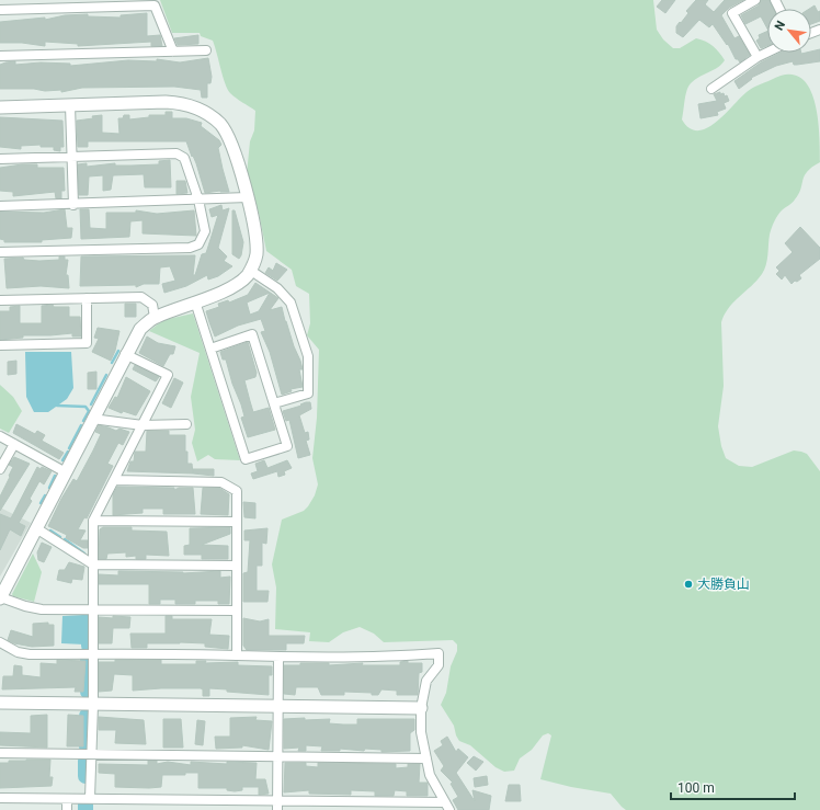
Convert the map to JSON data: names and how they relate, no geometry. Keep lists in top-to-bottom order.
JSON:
{
  "places": ["大勝負山"],
  "scale_bar": "100 m",
  "north": "top left"
}
